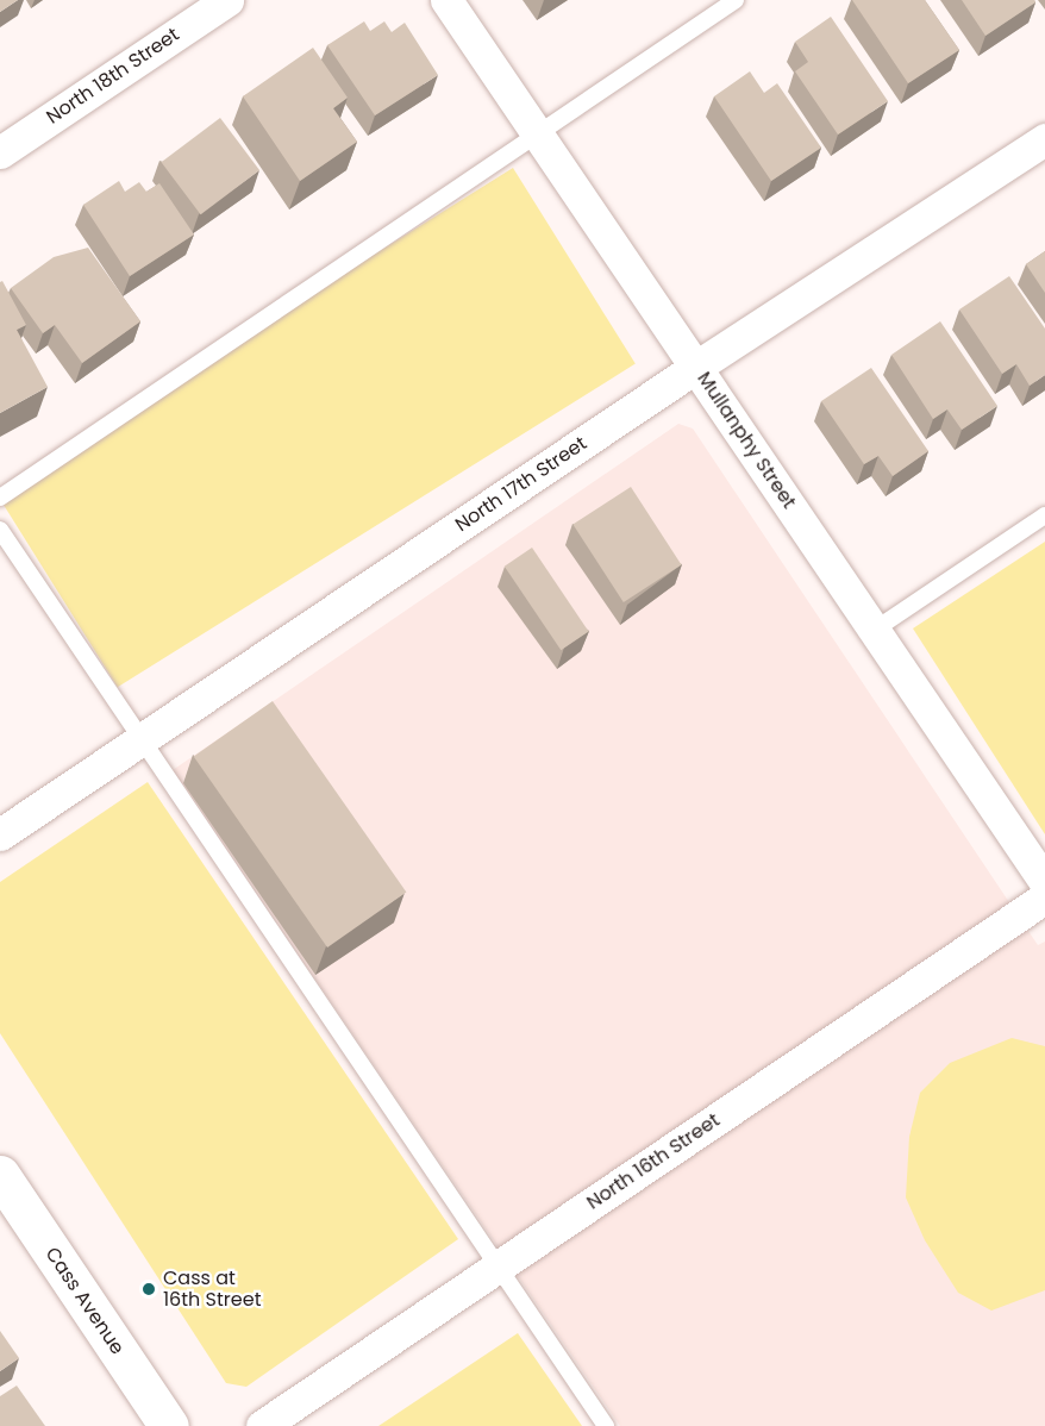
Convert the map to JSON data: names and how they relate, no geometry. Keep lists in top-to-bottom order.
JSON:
{
  "streets": {
    "main road": ["Cass Avenue"],
    "street": [
      "North 18th Street",
      "Mullanphy Street",
      "North 17th Street",
      "North 16th Street"
    ]
  },
  "crossings": [
    ["Mullanphy Street", "North 17th Street"]
  ],
  "places": ["Cass at 16th Street"]
}
